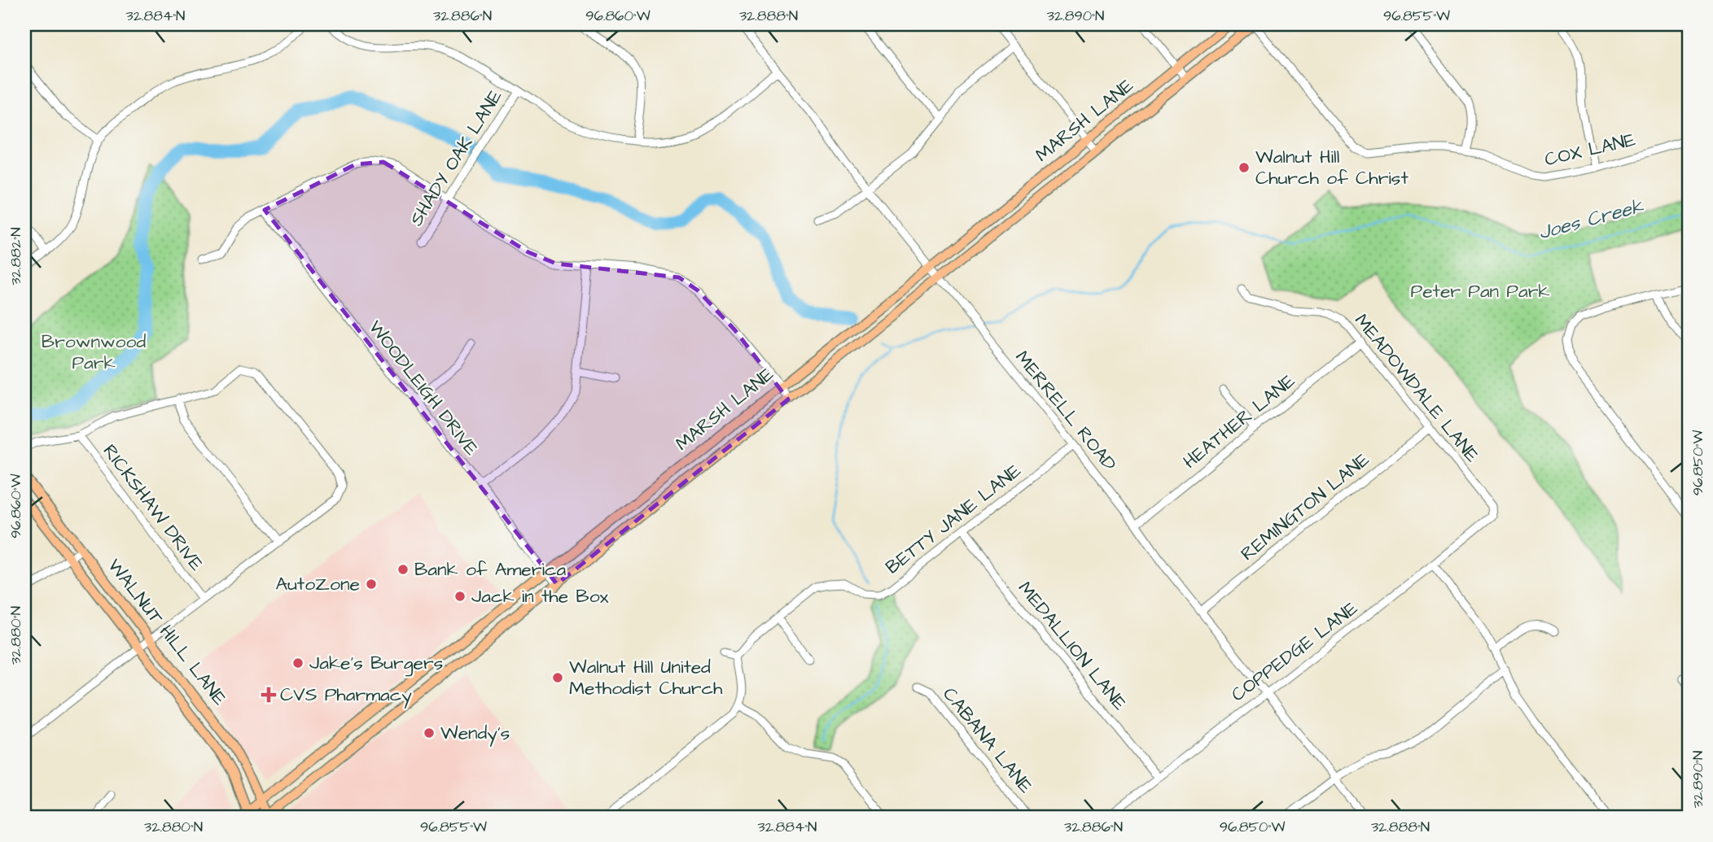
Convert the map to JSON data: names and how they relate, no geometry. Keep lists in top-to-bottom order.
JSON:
{
  "streets": {
    "main road": ["MARSH LANE", "WALNUT HILL LANE"],
    "street": [
      "COX LANE",
      "SHADY OAK LANE",
      "WOODLEIGH DRIVE",
      "MEADOWDALE LANE",
      "MERRELL ROAD",
      "HEATHER LANE",
      "REMINGTON LANE",
      "RICKSHAW DRIVE",
      "BETTY JANE LANE",
      "MEDALLION LANE",
      "COPPEDGE LANE",
      "CABANA LANE"
    ]
  },
  "crossings": [
    ["MARSH LANE", "COX LANE"],
    ["MARSH LANE", "WOODLEIGH DRIVE"],
    ["MARSH LANE", "MERRELL ROAD"],
    ["MARSH LANE", "WALNUT HILL LANE"],
    ["MEADOWDALE LANE", "HEATHER LANE"],
    ["MEADOWDALE LANE", "REMINGTON LANE"],
    ["MEADOWDALE LANE", "COPPEDGE LANE"],
    ["MERRELL ROAD", "HEATHER LANE"],
    ["MERRELL ROAD", "REMINGTON LANE"],
    ["MERRELL ROAD", "BETTY JANE LANE"],
    ["MERRELL ROAD", "COPPEDGE LANE"],
    ["BETTY JANE LANE", "MEDALLION LANE"],
    ["MEDALLION LANE", "COPPEDGE LANE"]
  ],
  "water": ["Joes Creek"],
  "parks": ["Peter Pan Park", "Brownwood Park"],
  "places": {
    "other": [
      "Walnut Hill Church of Christ",
      "Bank of America",
      "AutoZone",
      "Jack in the Box",
      "Jake's Burgers",
      "Walnut Hill United Methodist Church",
      "Wendy's"
    ],
    "health": ["CVS Pharmacy"]
  },
  "coordinates": [
    "32.884°N",
    "32.886°N",
    "96.860°W",
    "32.888°N",
    "32.890°N",
    "96.855°W",
    "32.882°N",
    "96.850°W",
    "32.880°N"
  ]
}
